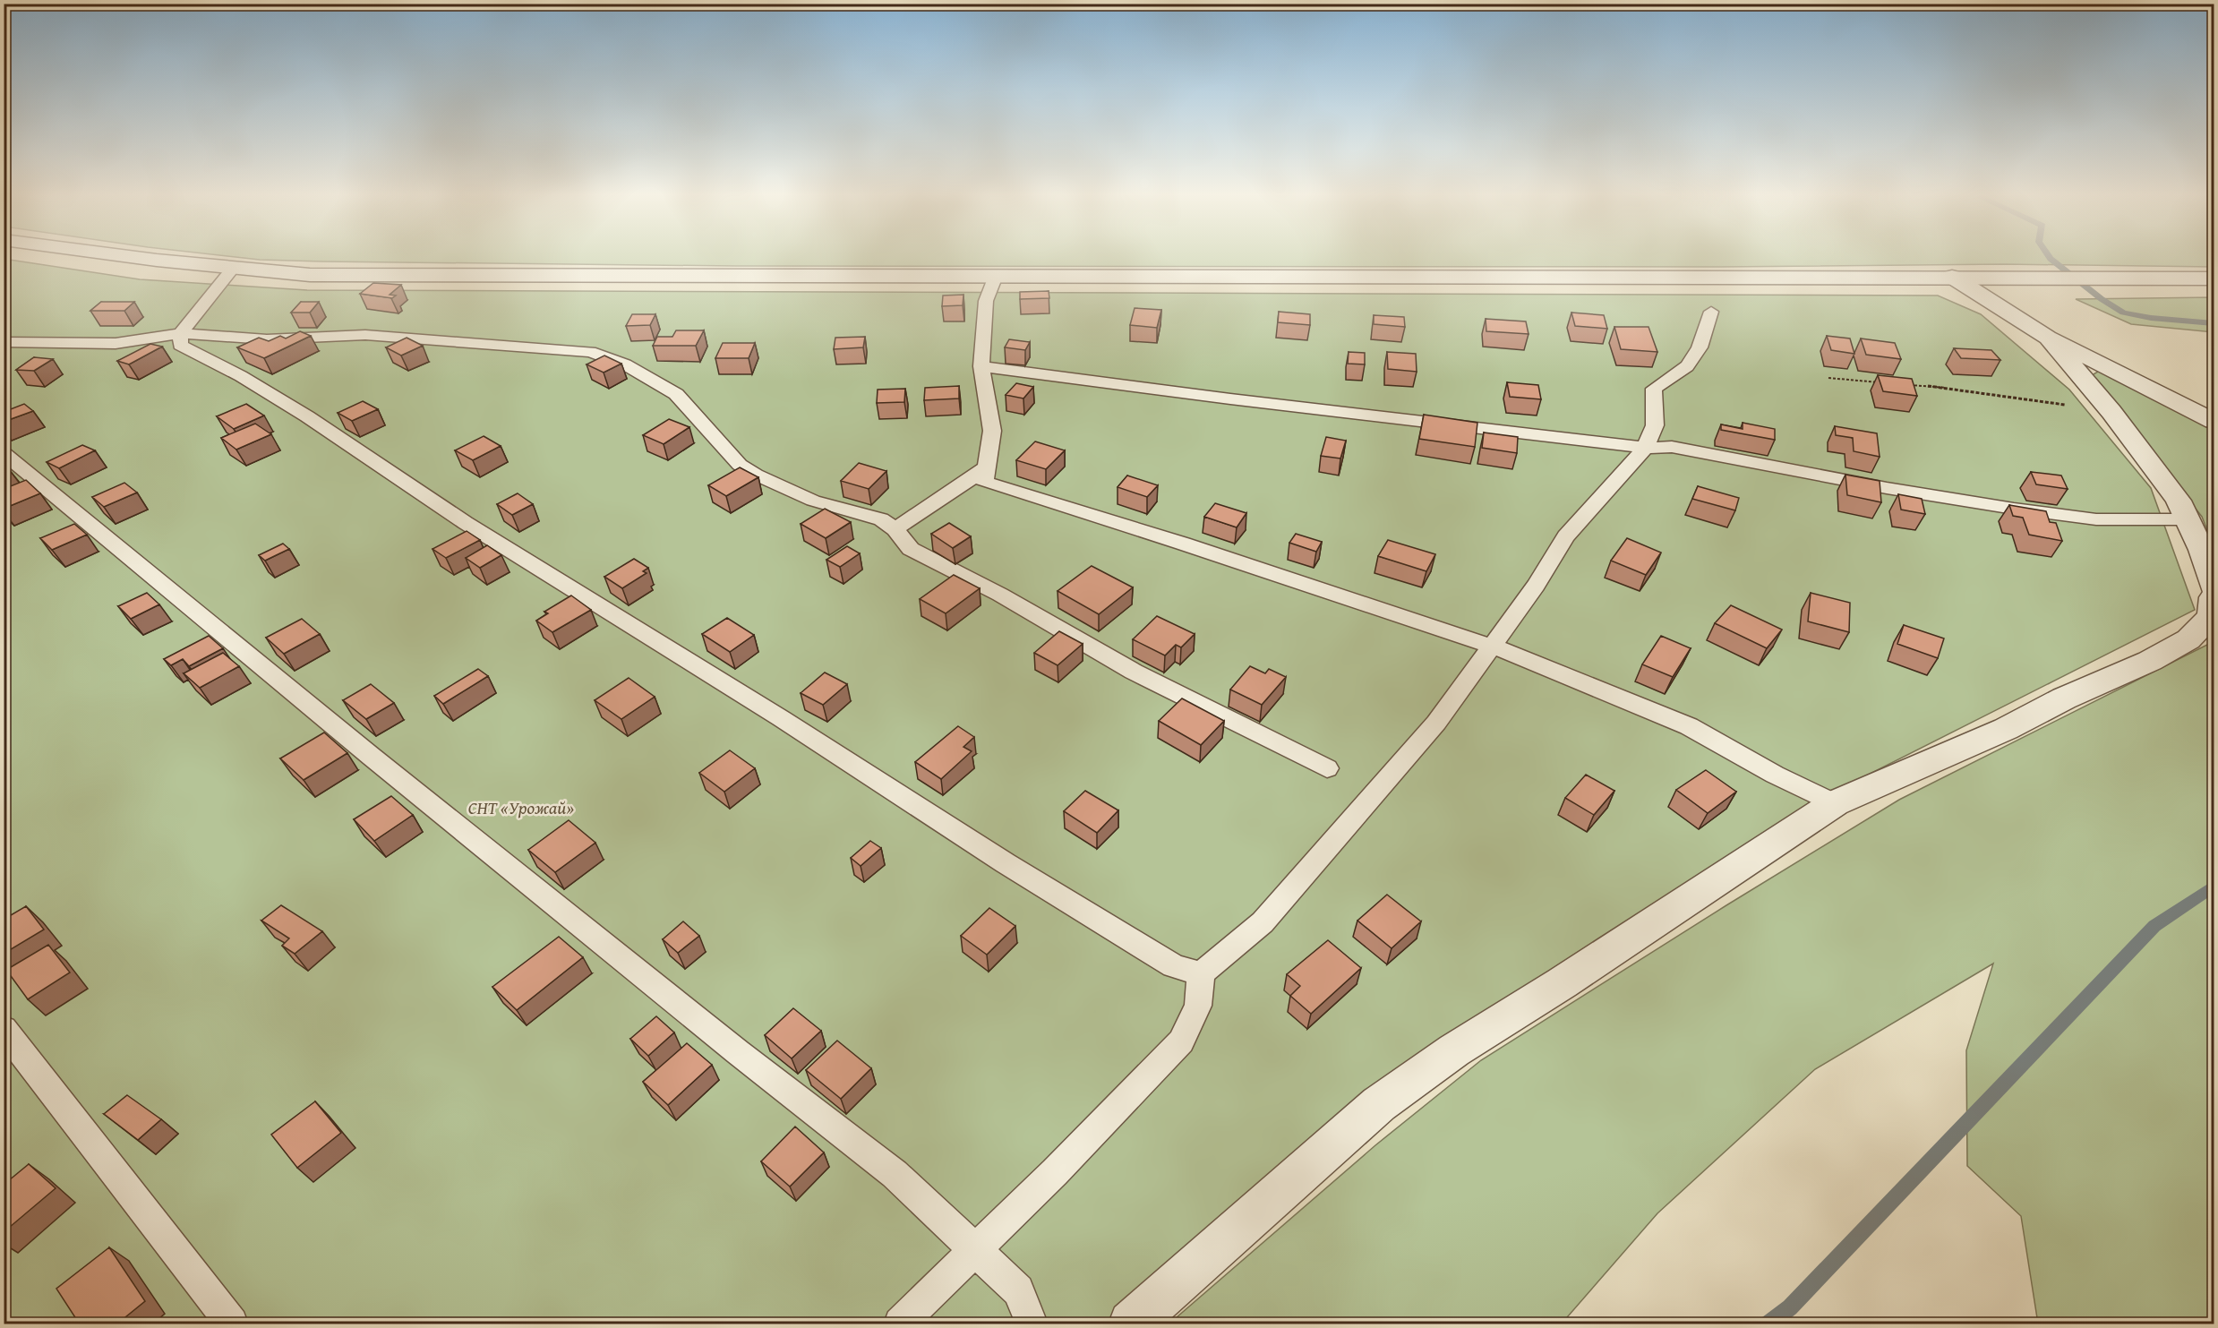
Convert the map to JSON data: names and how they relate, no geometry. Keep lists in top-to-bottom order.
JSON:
{
  "parks": ["СНТ «Урожай»"]
}
